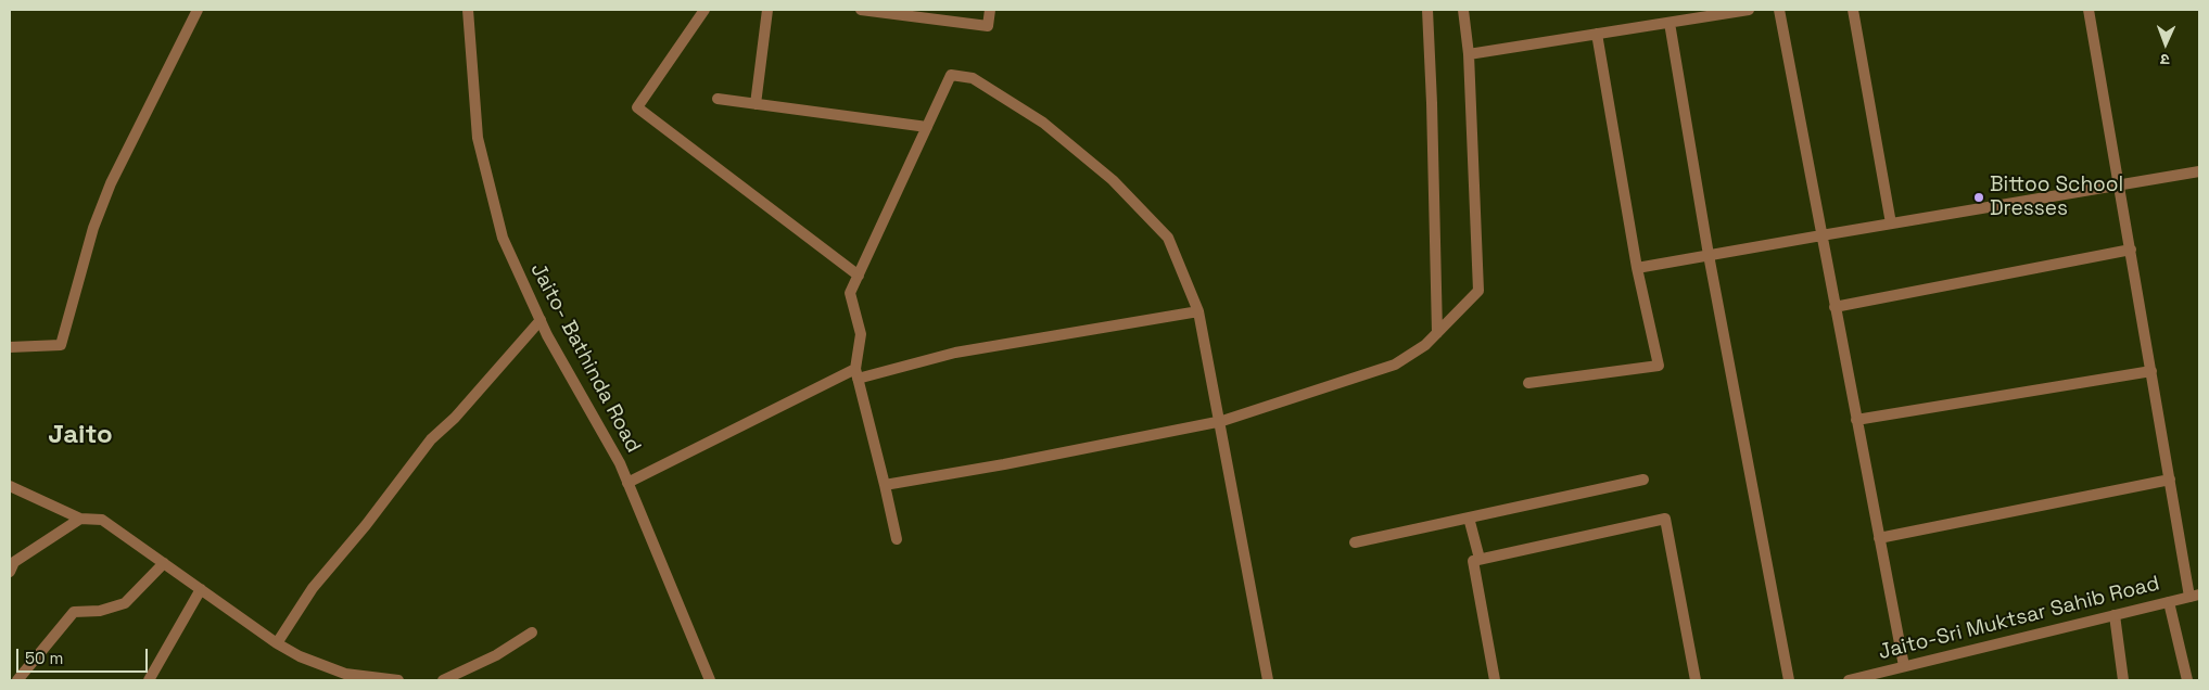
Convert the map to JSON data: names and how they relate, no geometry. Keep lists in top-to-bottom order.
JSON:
{
  "streets": {
    "street": ["Jaito- Bathinda Road", "Jaito-Sri Muktsar Sahib Road"]
  },
  "districts": ["Jaito"],
  "places": ["Bittoo School Dresses"],
  "scale_bar": "50 m",
  "north": "bottom"
}
